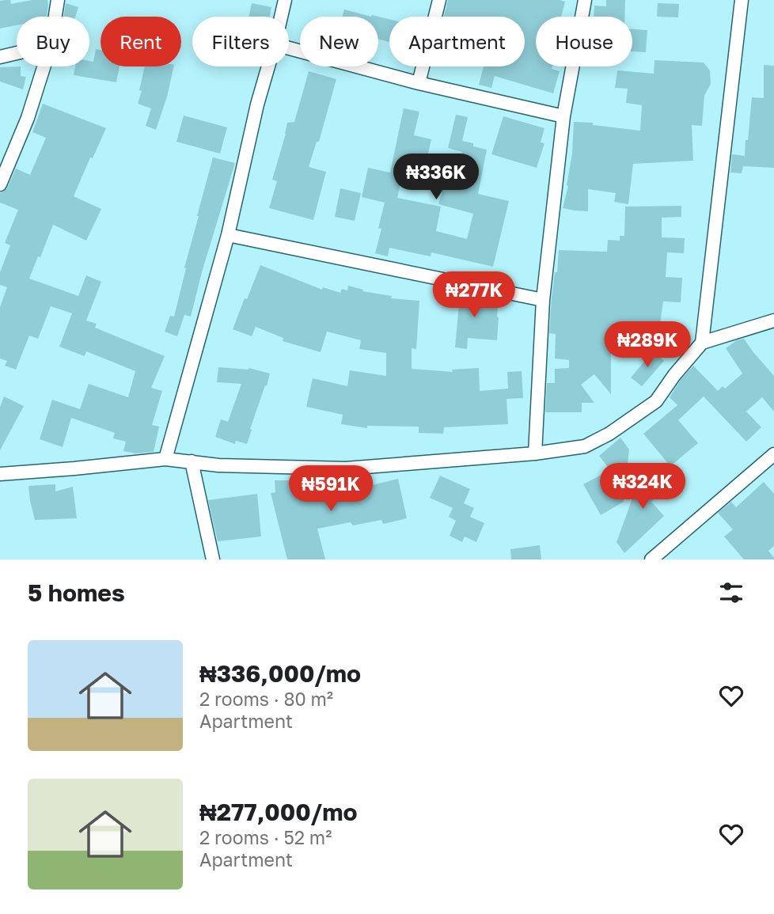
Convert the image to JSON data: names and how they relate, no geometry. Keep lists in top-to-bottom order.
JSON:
{
  "page": {
    "chip": [
      "Buy",
      "Rent",
      "Filters",
      "New",
      "Apartment",
      "House"
    ],
    "price": [
      "₦336K",
      "₦277K",
      "₦289K",
      "₦324K",
      "₦591K"
    ],
    "heading": "5 homes",
    "list": [
      {
        "name": "₦336,000/mo",
        "note": "2 rooms · 80 m² · Apartment"
      },
      {
        "name": "₦277,000/mo",
        "note": "2 rooms · 52 m² · Apartment"
      }
    ]
  }
}
